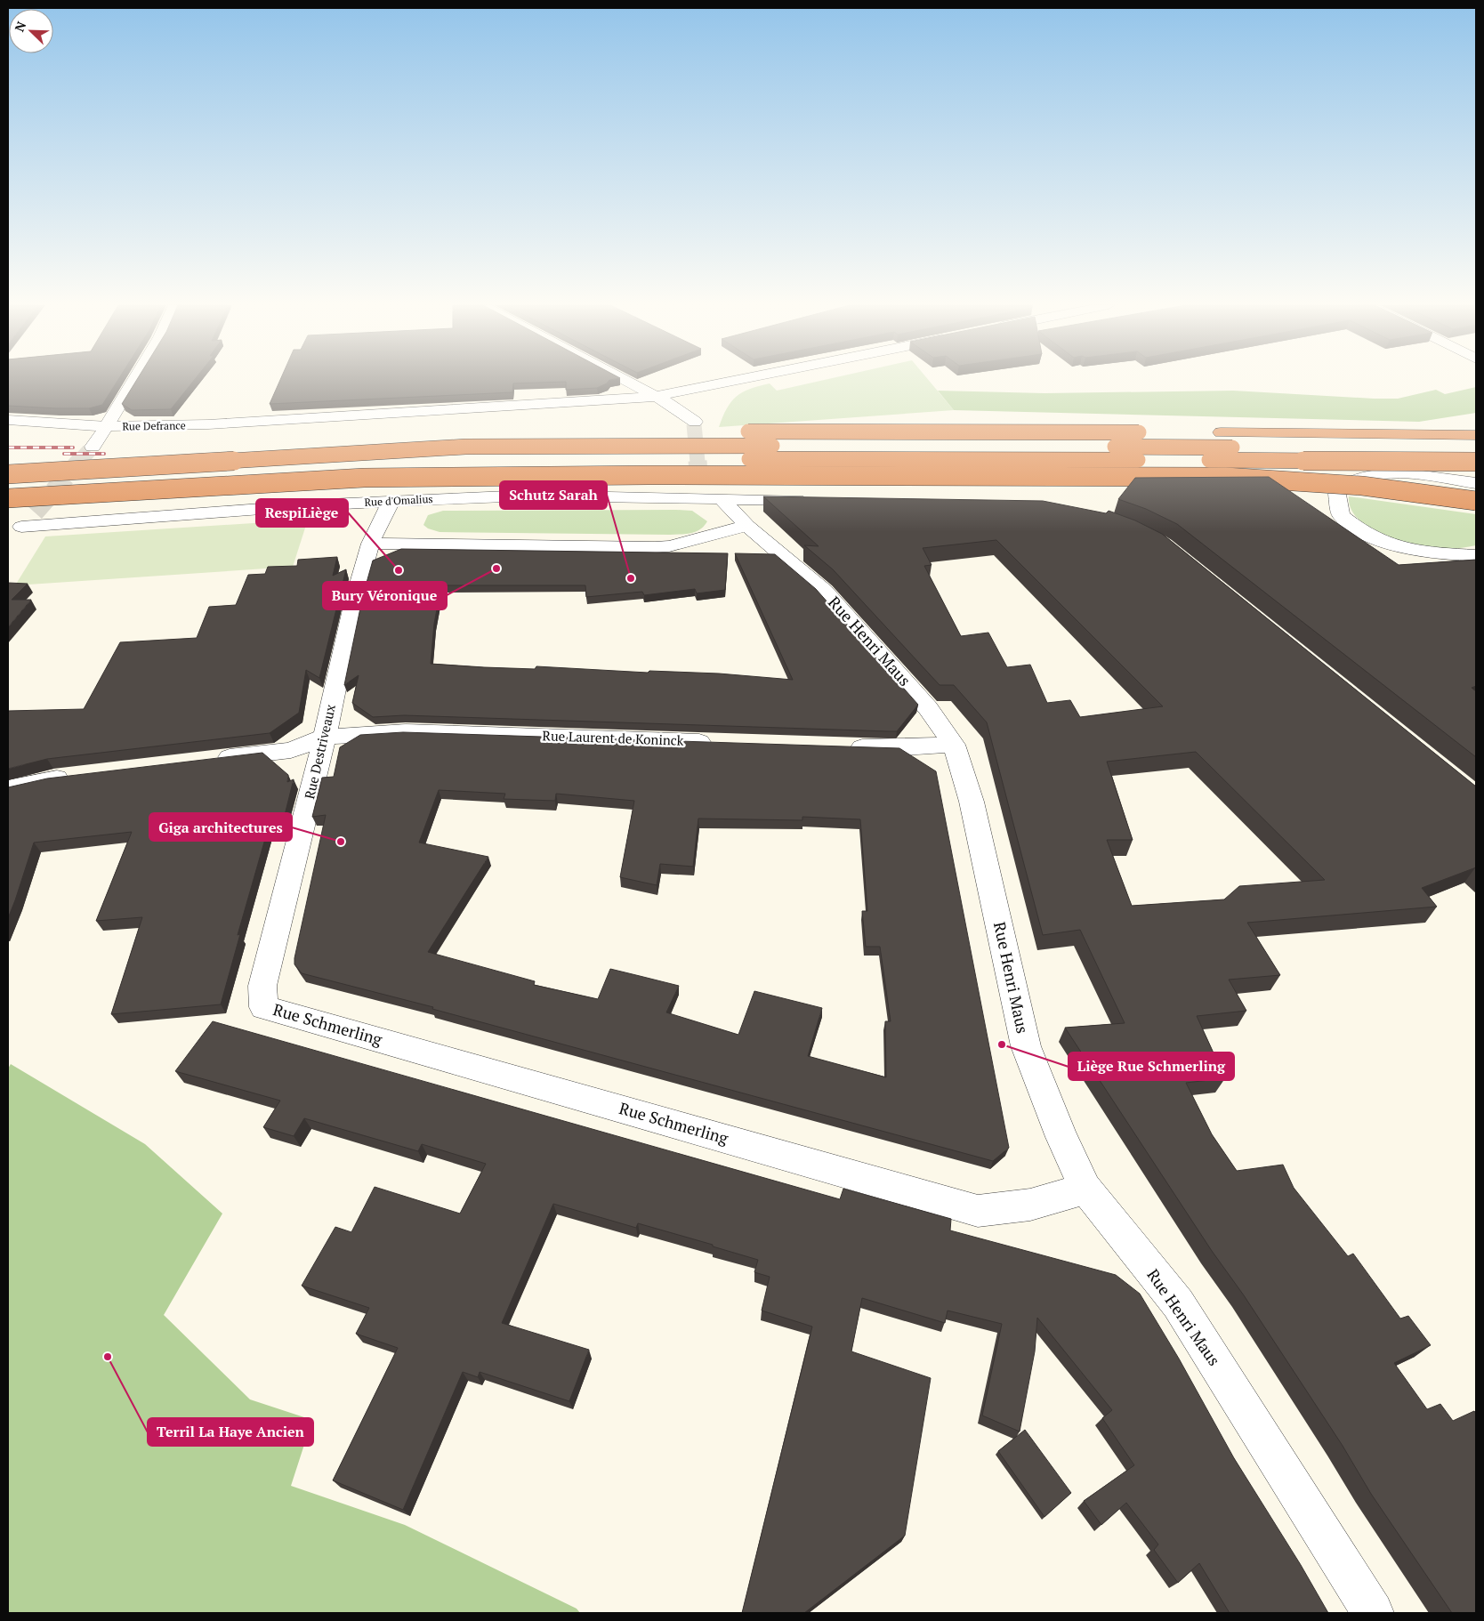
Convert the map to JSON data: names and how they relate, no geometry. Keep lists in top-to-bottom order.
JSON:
{
  "streets": {
    "street": [
      "Rue Defrance",
      "Rue d'Omalius",
      "Rue Henri Maus",
      "Rue Laurent de Koninck",
      "Rue Destriveaux",
      "Rue Schmerling"
    ]
  },
  "crossings": [
    ["Rue d'Omalius", "Rue Henri Maus"],
    ["Rue d'Omalius", "Rue Destriveaux"],
    ["Rue Henri Maus", "Rue Schmerling"],
    ["Rue Laurent de Koninck", "Rue Destriveaux"],
    ["Rue Destriveaux", "Rue Schmerling"]
  ],
  "places": [
    "Bury Véronique",
    "RespiLiège",
    "Schutz Sarah",
    "Giga architectures",
    "Liège Rue Schmerling",
    "Terril La Haye Ancien"
  ],
  "north": "top left"
}
